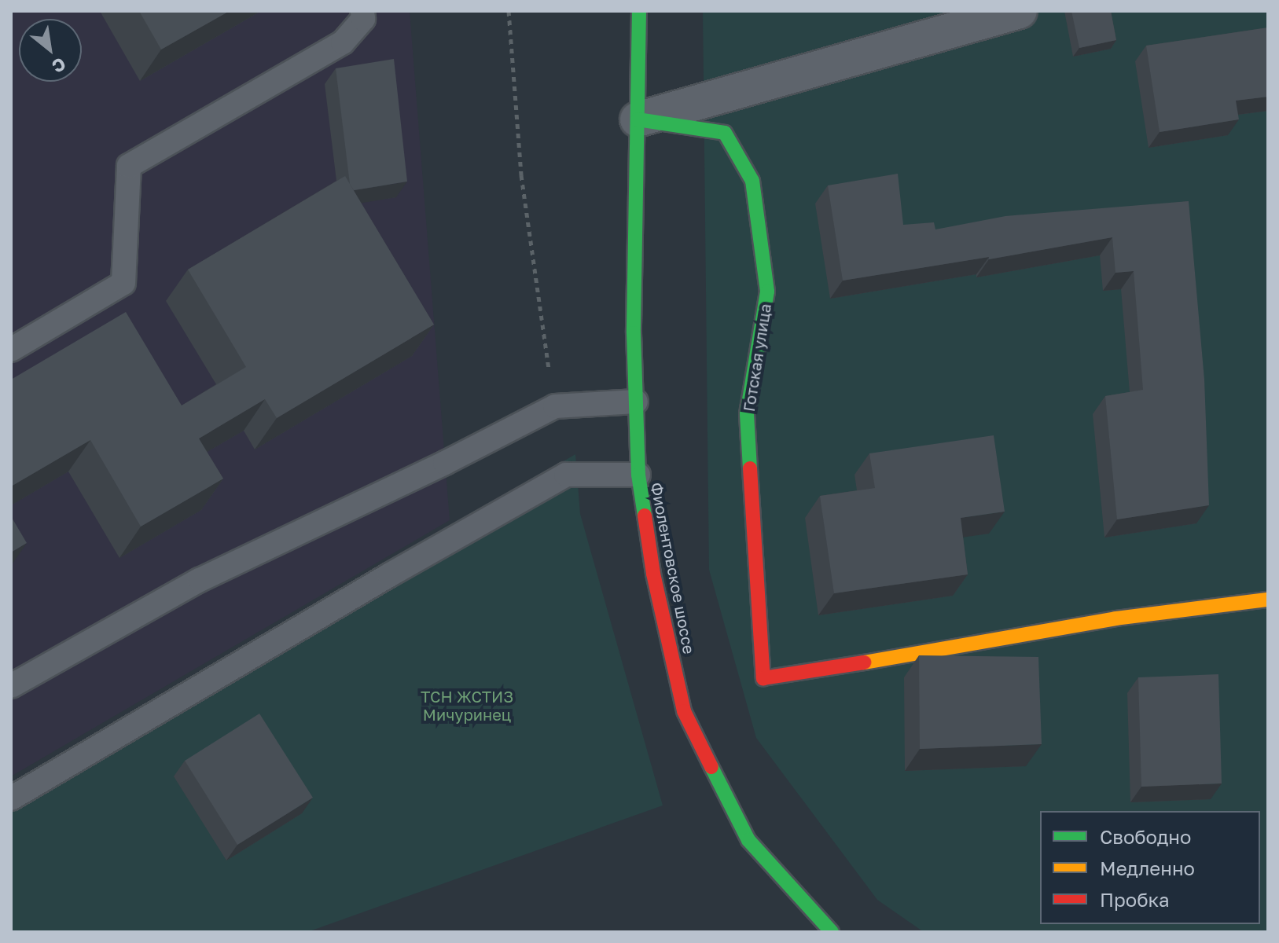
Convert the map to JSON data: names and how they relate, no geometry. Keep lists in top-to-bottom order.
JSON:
{
  "streets": {
    "street": ["Готская улица", "Фиолентовское шоссе"]
  },
  "crossings": [
    ["Готская улица", "Фиолентовское шоссе"]
  ],
  "parks": ["ТСН ЖСТИЗ Мичуринец"],
  "legend": ["Свободно", "Медленно", "Пробка"],
  "north": "bottom right"
}
